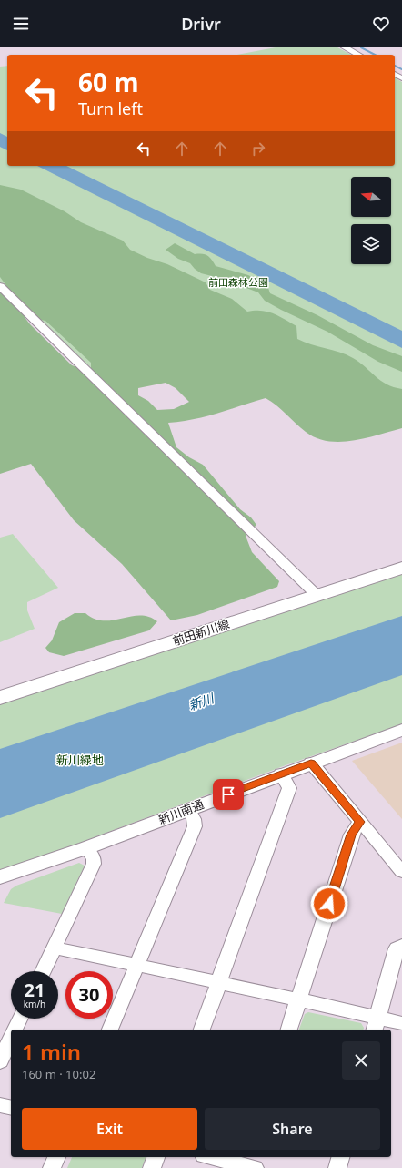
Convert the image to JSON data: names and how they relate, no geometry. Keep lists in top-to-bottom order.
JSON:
{
  "streets": {
    "main road": ["前田新川線"],
    "street": ["新川南通"]
  },
  "water": ["新川"],
  "parks": ["前田森林公園", "新川緑地"],
  "north": "left",
  "page": {
    "header": "Drivr",
    "turn": ["60 m", "Turn left"],
    "speed": "21 km/h",
    "limit": "30",
    "heading": ["1 min", "160 m · 10:02"],
    "buttons": ["Exit", "Share"]
  }
}
